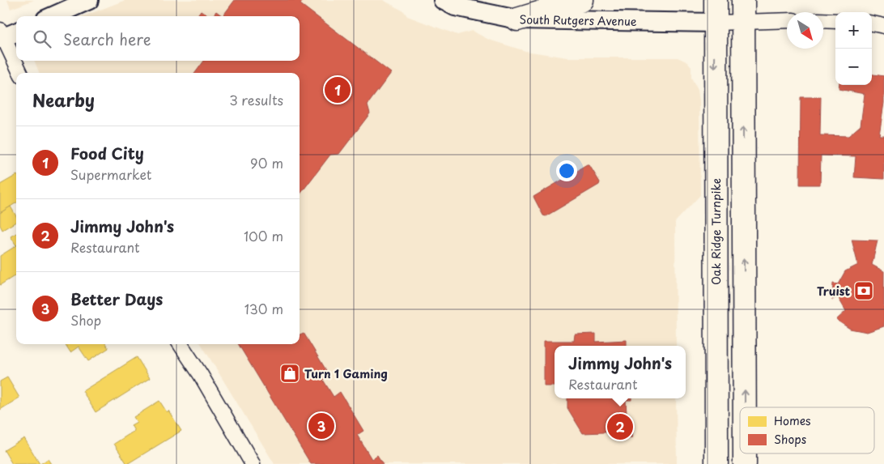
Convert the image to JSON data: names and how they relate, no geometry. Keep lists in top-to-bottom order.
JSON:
{
  "streets": {
    "highway": ["Oak Ridge Turnpike"],
    "street": ["South Rutgers Avenue"]
  },
  "crossings": [
    ["South Rutgers Avenue", "Oak Ridge Turnpike"]
  ],
  "places": {
    "bank": ["Truist"],
    "shop": ["Turn 1 Gaming"]
  },
  "legend": ["Homes", "Shops"],
  "north": "bottom right",
  "page": {
    "map_buttons": ["+", "−"],
    "search": "Search here",
    "heading": ["Nearby", "3 results"],
    "pins": ["1", "3", "2"],
    "list": [
      {
        "mark": "1",
        "name": "Food City",
        "note": "Supermarket",
        "value": "90 m"
      },
      {
        "mark": "2",
        "name": "Jimmy John's",
        "note": "Restaurant",
        "value": "100 m"
      },
      {
        "mark": "3",
        "name": "Better Days",
        "note": "Shop",
        "value": "130 m"
      }
    ],
    "popup": ["Jimmy John's", "Restaurant"]
  }
}
